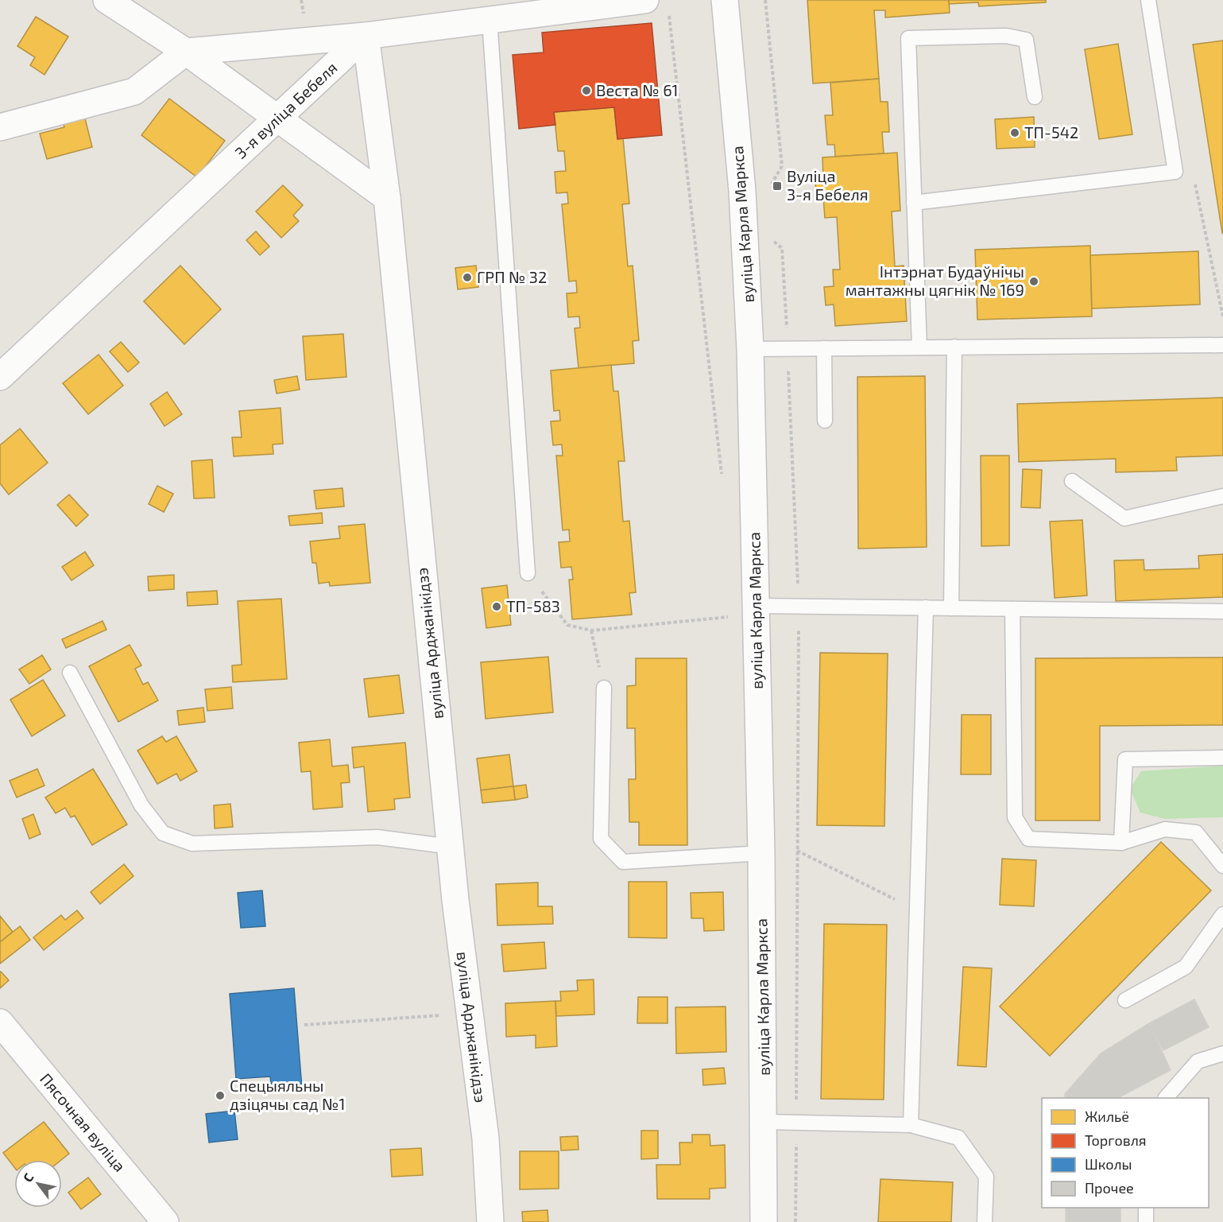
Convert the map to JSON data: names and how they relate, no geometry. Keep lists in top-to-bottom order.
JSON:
{
  "streets": {
    "street": [
      "3-я вуліца Бебеля",
      "вуліца Карла Маркса",
      "вуліца Арджанікідзэ",
      "Пясочная вуліца"
    ]
  },
  "crossings": [
    ["3-я вуліца Бебеля", "вуліца Арджанікідзэ"]
  ],
  "places": {
    "other": [
      "Веста № 61",
      "ТП-542",
      "ГРП № 32",
      "Інтэрнат Будаўнічы мантажны цягнік № 169",
      "ТП-583",
      "Спецыяльны дзіцячы сад №1"
    ],
    "transit": ["Вуліца 3-я Бебеля"]
  },
  "legend": [
    "Жильё",
    "Торговля",
    "Школы",
    "Прочее"
  ],
  "north": "top left"
}
